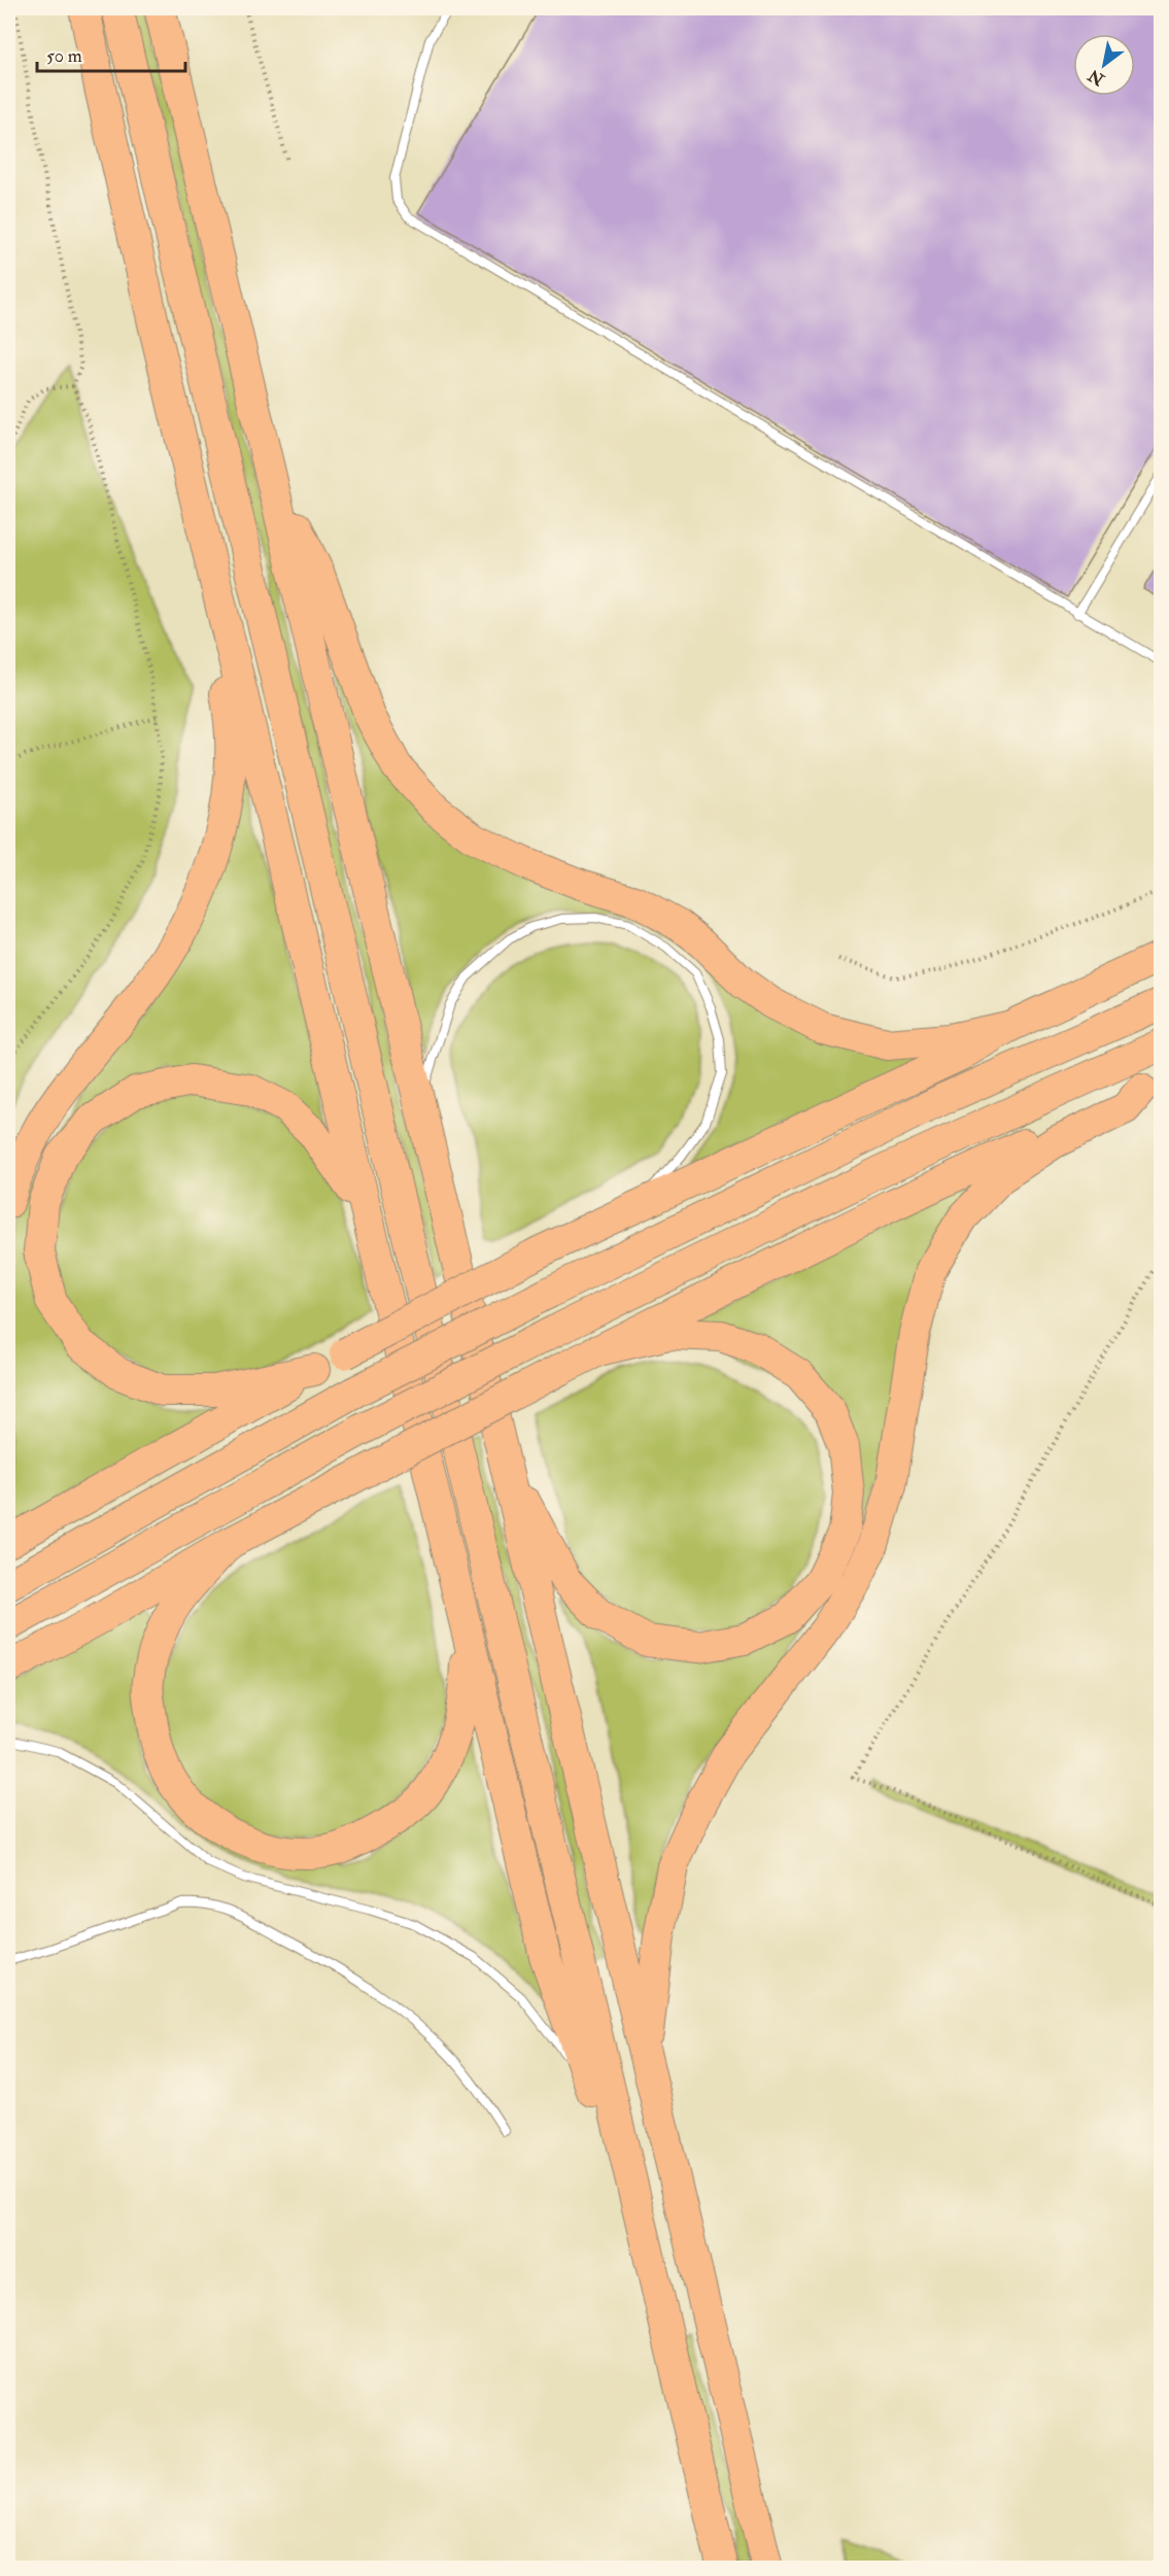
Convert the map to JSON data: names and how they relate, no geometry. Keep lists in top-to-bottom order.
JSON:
{
  "scale_bar": "50 m",
  "north": "bottom left"
}
